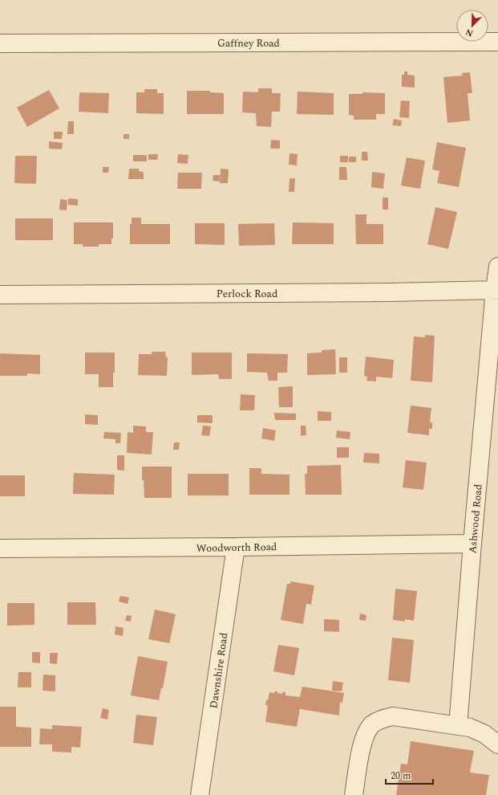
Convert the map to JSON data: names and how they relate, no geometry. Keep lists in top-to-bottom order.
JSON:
{
  "streets": {
    "street": [
      "Gaffney Road",
      "Perlock Road",
      "Ashwood Road",
      "Woodworth Road",
      "Dawnshire Road"
    ]
  },
  "crossings": [
    ["Perlock Road", "Ashwood Road"],
    ["Ashwood Road", "Woodworth Road"],
    ["Woodworth Road", "Dawnshire Road"]
  ],
  "scale_bar": "20 m",
  "north": "bottom left"
}
